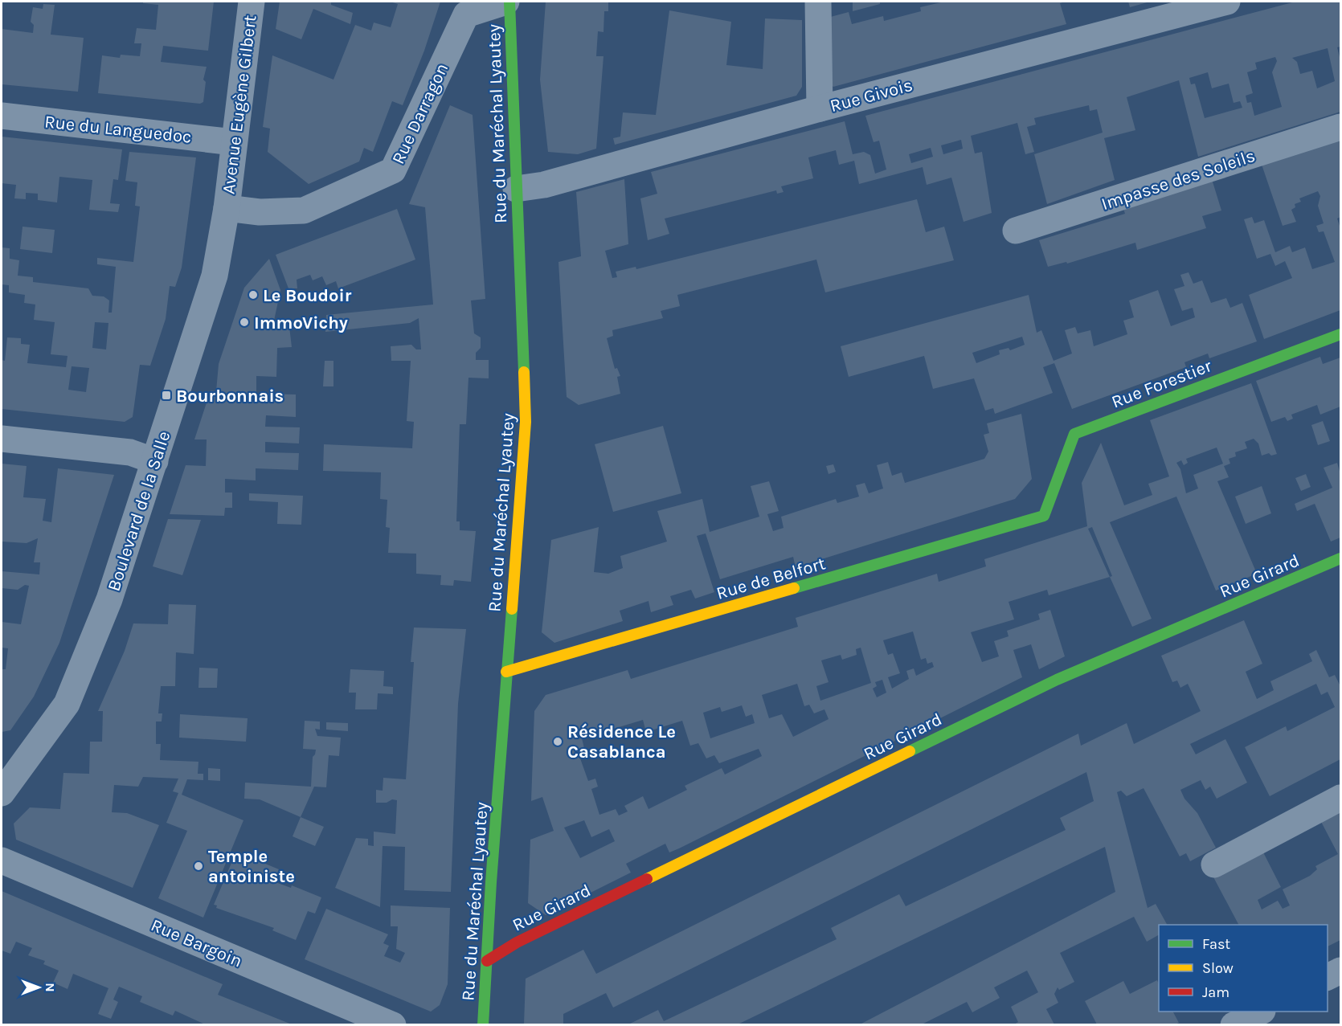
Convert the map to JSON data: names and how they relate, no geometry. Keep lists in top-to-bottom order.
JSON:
{
  "streets": {
    "street": [
      "Rue Givois",
      "Avenue Eugène Gilbert",
      "Rue Darragon",
      "Rue du Maréchal Lyautey",
      "Rue du Languedoc",
      "Impasse des Soleils",
      "Rue Forestier",
      "Boulevard de la Salle",
      "Rue Girard",
      "Rue de Belfort",
      "Rue Bargoin"
    ]
  },
  "crossings": [
    ["Rue Givois", "Rue du Maréchal Lyautey"],
    ["Avenue Eugène Gilbert", "Rue Darragon"],
    ["Avenue Eugène Gilbert", "Rue du Languedoc"],
    ["Avenue Eugène Gilbert", "Boulevard de la Salle"],
    ["Rue Darragon", "Rue du Maréchal Lyautey"],
    ["Rue Darragon", "Boulevard de la Salle"],
    ["Rue du Maréchal Lyautey", "Rue Girard"],
    ["Rue du Maréchal Lyautey", "Rue de Belfort"],
    ["Rue Forestier", "Rue de Belfort"]
  ],
  "places": {
    "other": [
      "Le Boudoir",
      "ImmoVichy",
      "Résidence Le Casablanca",
      "Temple antoiniste"
    ],
    "transit": ["Bourbonnais"]
  },
  "legend": ["Fast", "Slow", "Jam"],
  "north": "right"
}
